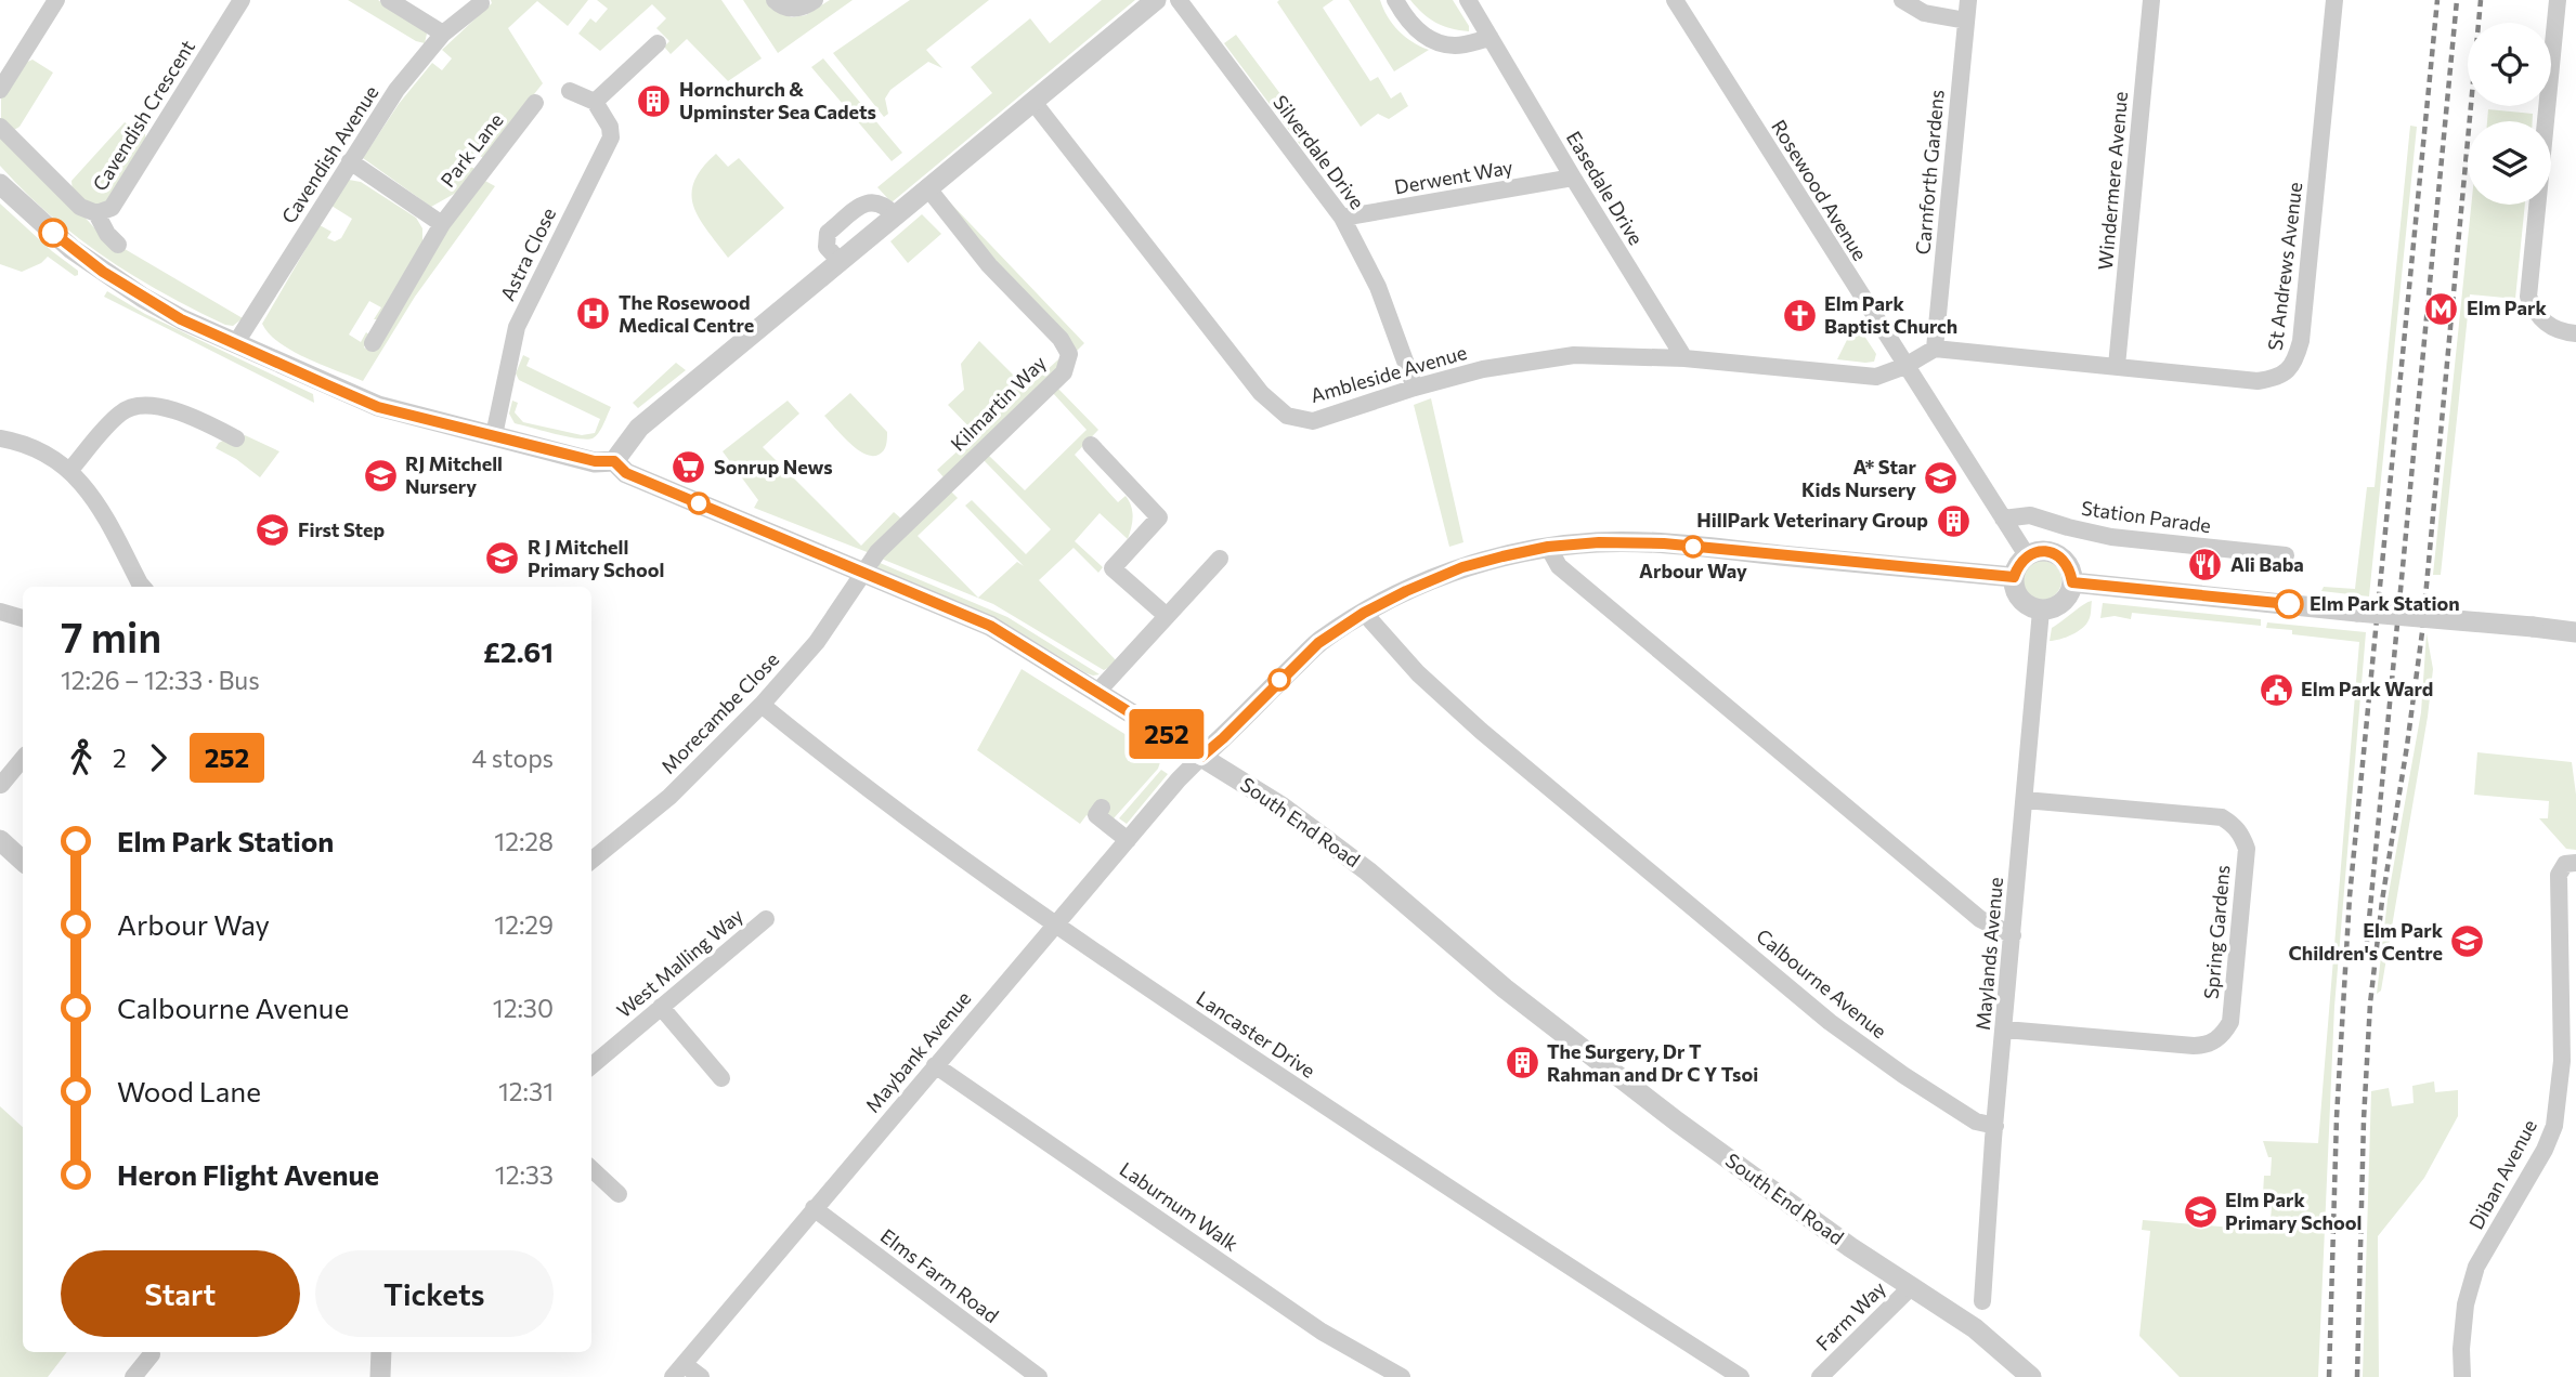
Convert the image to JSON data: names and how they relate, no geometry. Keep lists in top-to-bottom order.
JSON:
{
  "streets": {
    "street": [
      "Cavendish Crescent",
      "Park Lane",
      "Silverdale Drive",
      "Cavendish Avenue",
      "Carnforth Gardens",
      "Derwent Way",
      "Windermere Avenue",
      "Easedale Drive",
      "Rosewood Avenue",
      "Astra Close",
      "St Andrews Avenue",
      "Ambleside Avenue",
      "Kilmartin Way",
      "Station Parade",
      "Morecambe Close",
      "South End Road",
      "Spring Gardens",
      "Maylands Avenue",
      "West Malling Way",
      "Calbourne Avenue",
      "Lancaster Drive",
      "Maybank Avenue",
      "Diban Avenue",
      "Laburnum Walk",
      "Elms Farm Road",
      "Farm Way"
    ]
  },
  "crossings": [
    ["Silverdale Drive", "Derwent Way"],
    ["Silverdale Drive", "Ambleside Avenue"],
    ["Cavendish Avenue", "South End Road"],
    ["Carnforth Gardens", "St Andrews Avenue"],
    ["Derwent Way", "Easedale Drive"],
    ["Windermere Avenue", "St Andrews Avenue"],
    ["Easedale Drive", "Ambleside Avenue"],
    ["Rosewood Avenue", "Ambleside Avenue"],
    ["Rosewood Avenue", "Station Parade"],
    ["Rosewood Avenue", "Maylands Avenue"],
    ["Astra Close", "South End Road"],
    ["Kilmartin Way", "Morecambe Close"],
    ["Kilmartin Way", "South End Road"],
    ["Morecambe Close", "South End Road"],
    ["Morecambe Close", "Lancaster Drive"],
    ["South End Road", "Maybank Avenue"],
    ["South End Road", "Farm Way"],
    ["Spring Gardens", "Maylands Avenue"],
    ["Maylands Avenue", "Calbourne Avenue"],
    ["Lancaster Drive", "Maybank Avenue"],
    ["Maybank Avenue", "Laburnum Walk"],
    ["Maybank Avenue", "Elms Farm Road"]
  ],
  "places": {
    "building": ["Hornchurch & Upminster Sea Cadets", "HillPark Veterinary Group", "The Surgery, Dr T Rahman and Dr C Y Tsoi"],
    "metro station": ["Elm Park"],
    "hospital": ["The Rosewood Medical Centre"],
    "church": ["Elm Park Baptist Church"],
    "supermarket": ["Sonrup News"],
    "school or university": [
      "RJ Mitchell Nursery",
      "A* Star Kids Nursery",
      "First Step",
      "R J Mitchell Primary School",
      "Elm Park Children's Centre",
      "Elm Park Primary School"
    ],
    "other": ["Arbour Way", "Elm Park Station"],
    "restaurant": ["Ali Baba"],
    "public building": ["Elm Park Ward"]
  },
  "lines": ["bus line 252"],
  "page": {
    "on_map": "252",
    "heading": ["7 min", "12:26 – 12:33 · Bus", "£2.61"],
    "legs": ["2", "252", "4 stops"],
    "list": [
      {
        "name": "Elm Park Station",
        "value": "12:28"
      },
      {
        "name": "Arbour Way",
        "value": "12:29"
      },
      {
        "name": "Calbourne Avenue",
        "value": "12:30"
      },
      {
        "name": "Wood Lane",
        "value": "12:31"
      },
      {
        "name": "Heron Flight Avenue",
        "value": "12:33"
      }
    ],
    "buttons": ["Start", "Tickets"]
  }
}
